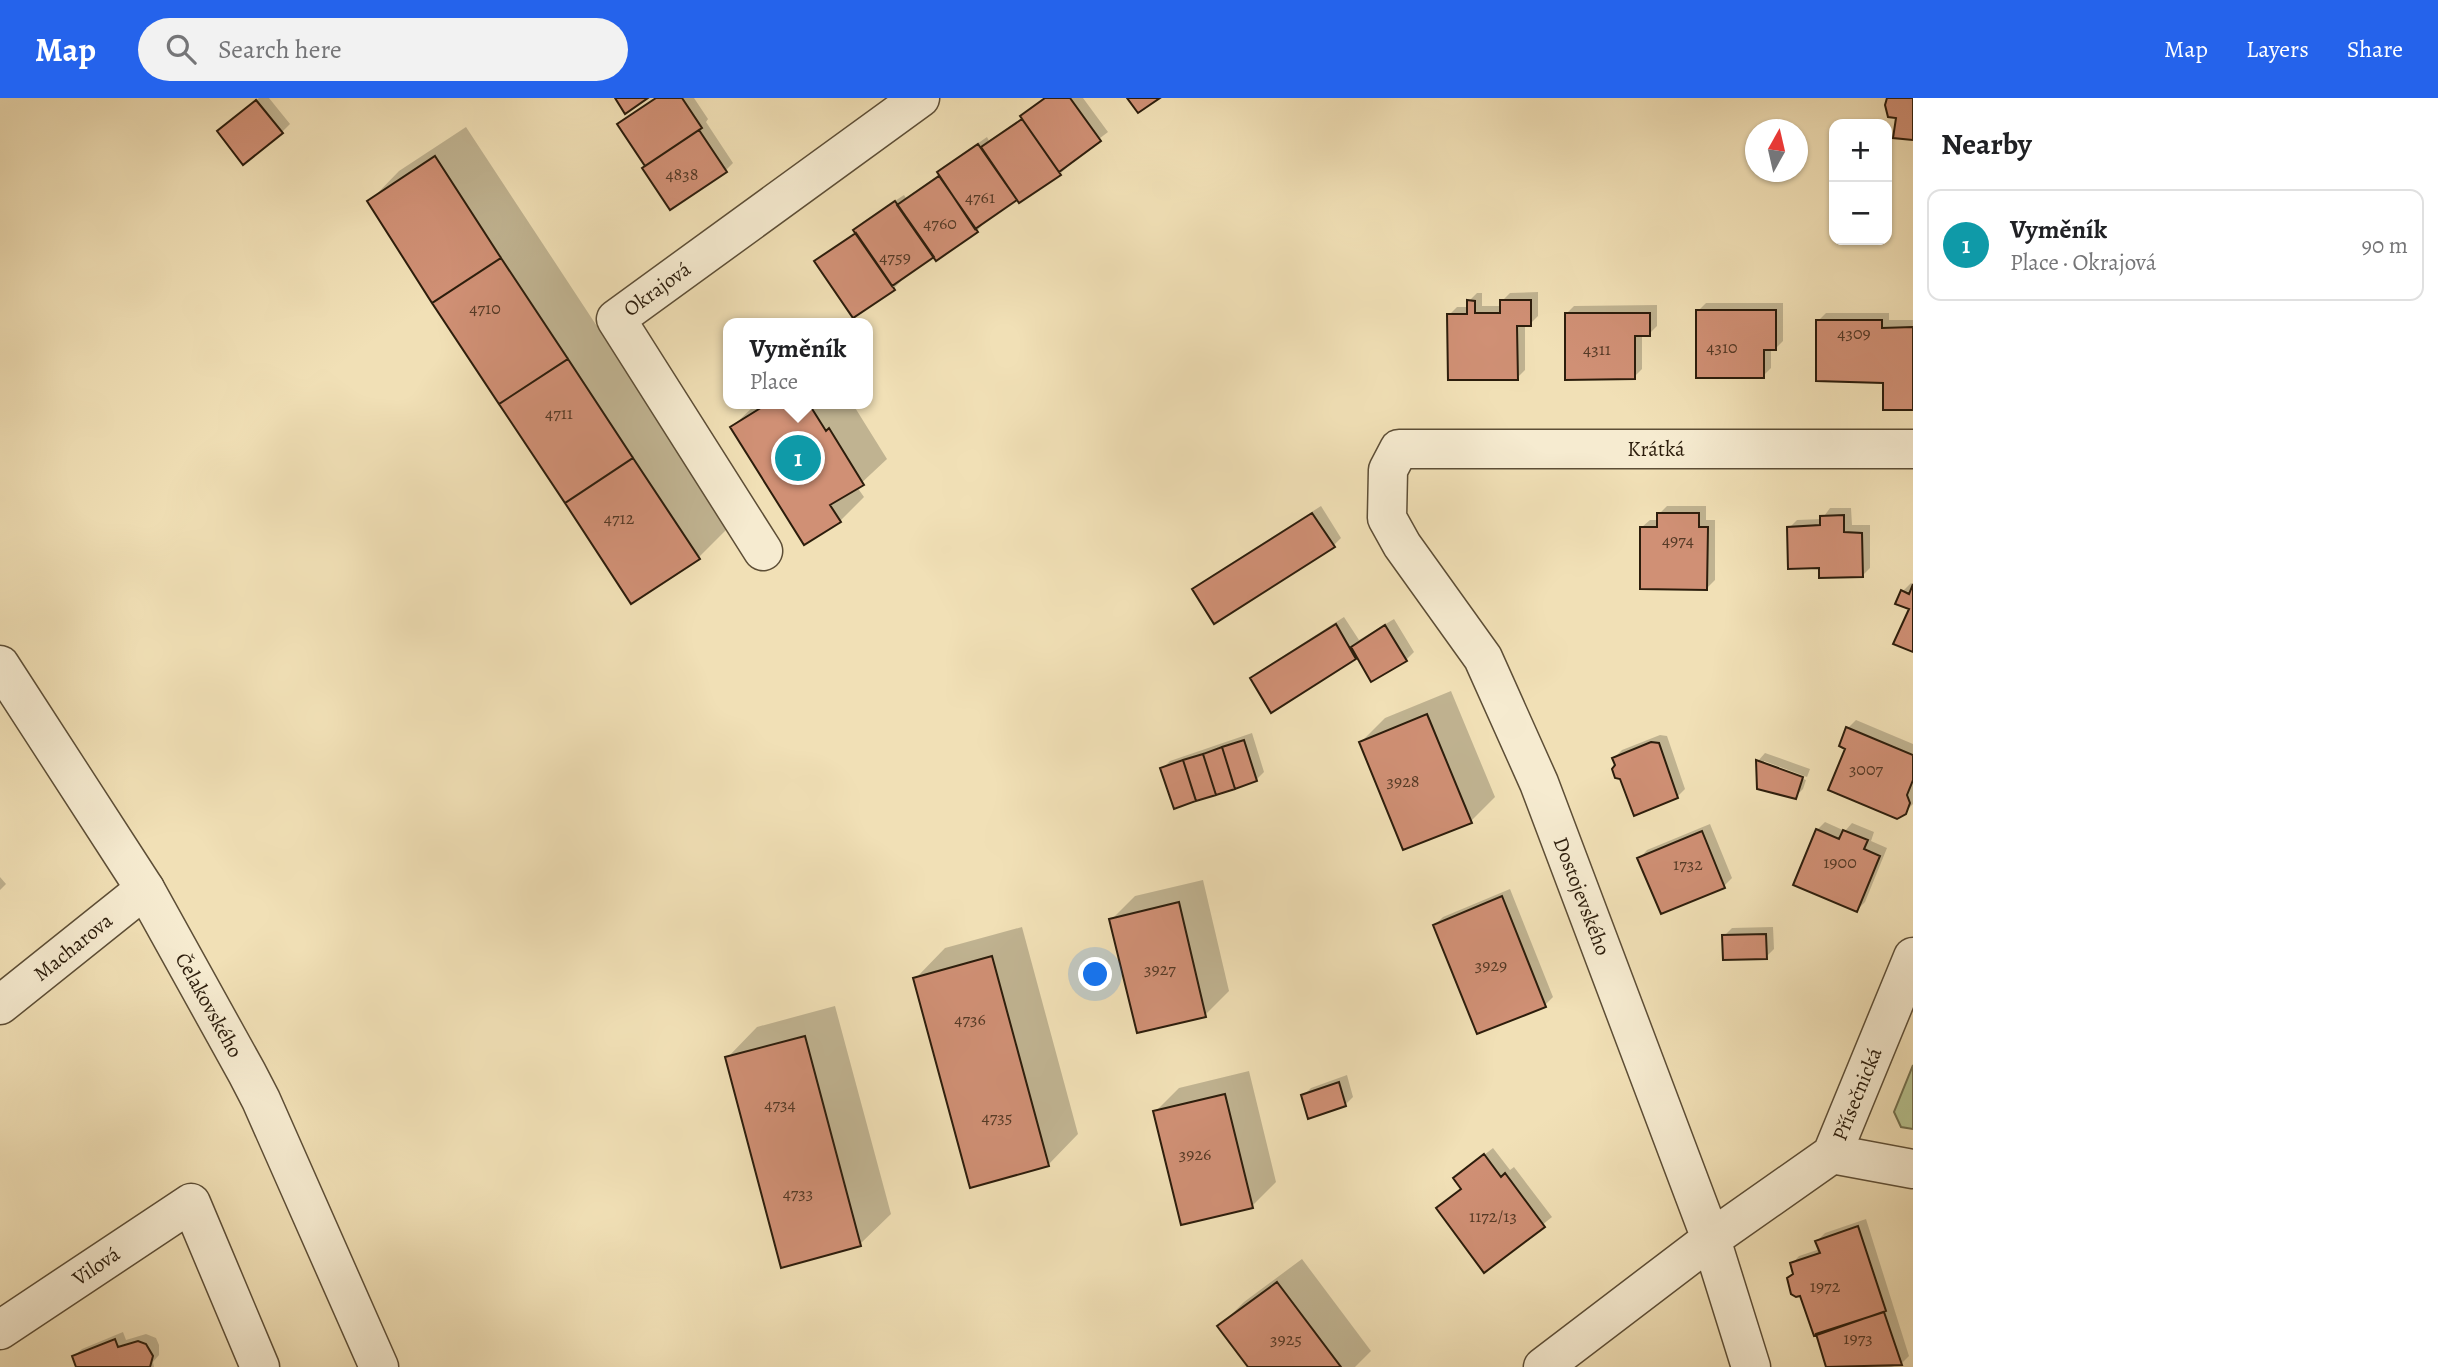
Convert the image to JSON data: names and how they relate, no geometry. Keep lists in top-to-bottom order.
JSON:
{
  "streets": {
    "street": [
      "Okrajová",
      "Krátká",
      "Dostojevského",
      "Macharova",
      "Čelakovského",
      "Přísečnická",
      "Vilová"
    ]
  },
  "crossings": [
    ["Krátká", "Dostojevského"],
    ["Macharova", "Čelakovského"]
  ],
  "house_numbers": [
    "4838",
    "4761",
    "4760",
    "4759",
    "4710",
    "4309",
    "4310",
    "4311",
    "4711",
    "4712",
    "4974",
    "3007",
    "3928",
    "1900",
    "1732",
    "3929",
    "3927",
    "4736",
    "4734",
    "4735",
    "3926",
    "4733",
    "1172/13",
    "1972",
    "1973",
    "3925"
  ],
  "north": "top",
  "page": {
    "header": "Map",
    "search": "Search here",
    "nav": ["Map", "Layers", "Share"],
    "heading": "Nearby",
    "map_buttons": ["+", "−"],
    "list": [
      {
        "mark": "1",
        "name": "Vyměník",
        "note": "Place · Okrajová",
        "value": "90 m"
      }
    ],
    "popup": ["Vyměník", "Place"],
    "pins": "1"
  }
}
